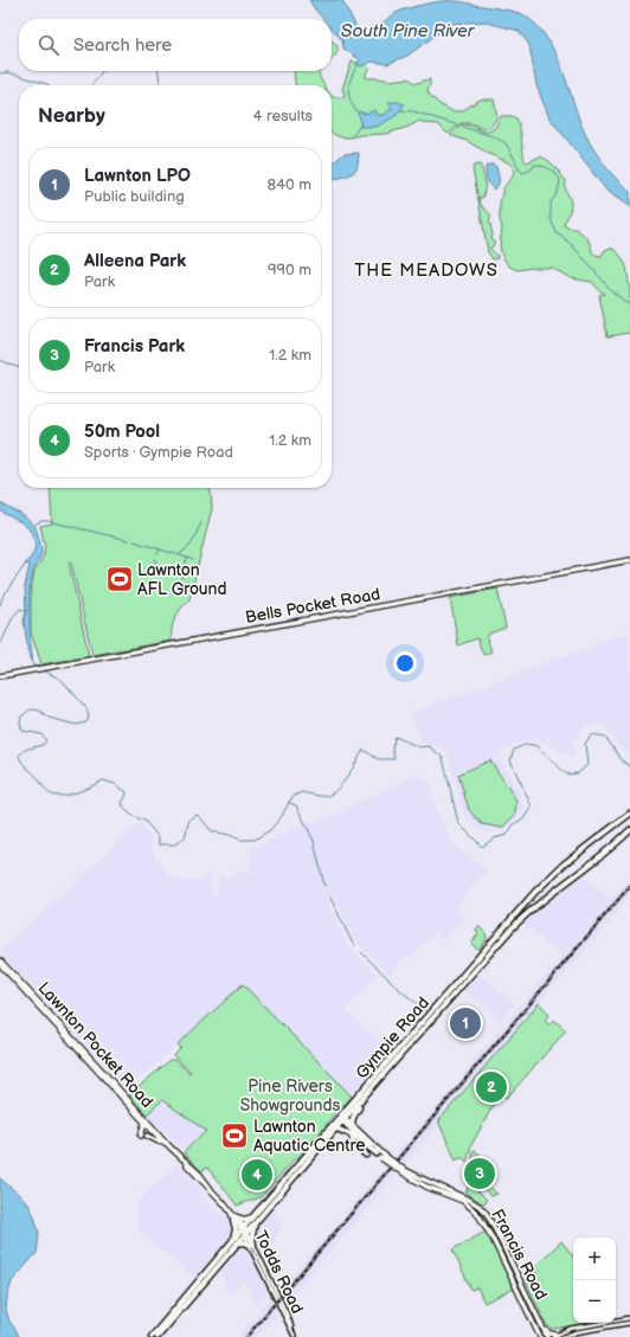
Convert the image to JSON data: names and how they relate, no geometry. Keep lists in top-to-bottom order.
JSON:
{
  "streets": {
    "highway": ["Gympie Road"],
    "main road": ["Bells Pocket Road", "Lawnton Pocket Road", "Francis Road"],
    "street": ["Todds Road"]
  },
  "crossings": [
    ["Gympie Road", "Lawnton Pocket Road"],
    ["Gympie Road", "Francis Road"],
    ["Gympie Road", "Todds Road"],
    ["Lawnton Pocket Road", "Todds Road"]
  ],
  "districts": ["THE MEADOWS"],
  "water": ["South Pine River"],
  "parks": ["Pine Rivers Showgrounds"],
  "places": {
    "sports": ["Lawnton AFL Ground", "Lawnton Aquatic Centre"]
  },
  "page": {
    "search": "Search here",
    "heading": ["Nearby", "4 results"],
    "list": [
      {
        "mark": "1",
        "name": "Lawnton LPO",
        "note": "Public building",
        "value": "840 m"
      },
      {
        "mark": "2",
        "name": "Alleena Park",
        "note": "Park",
        "value": "990 m"
      },
      {
        "mark": "3",
        "name": "Francis Park",
        "note": "Park",
        "value": "1.2 km"
      },
      {
        "mark": "4",
        "name": "50m Pool",
        "note": "Sports · Gympie Road",
        "value": "1.2 km"
      }
    ],
    "pins": [
      "1",
      "2",
      "3",
      "4"
    ],
    "map_buttons": ["+", "−"]
  }
}
